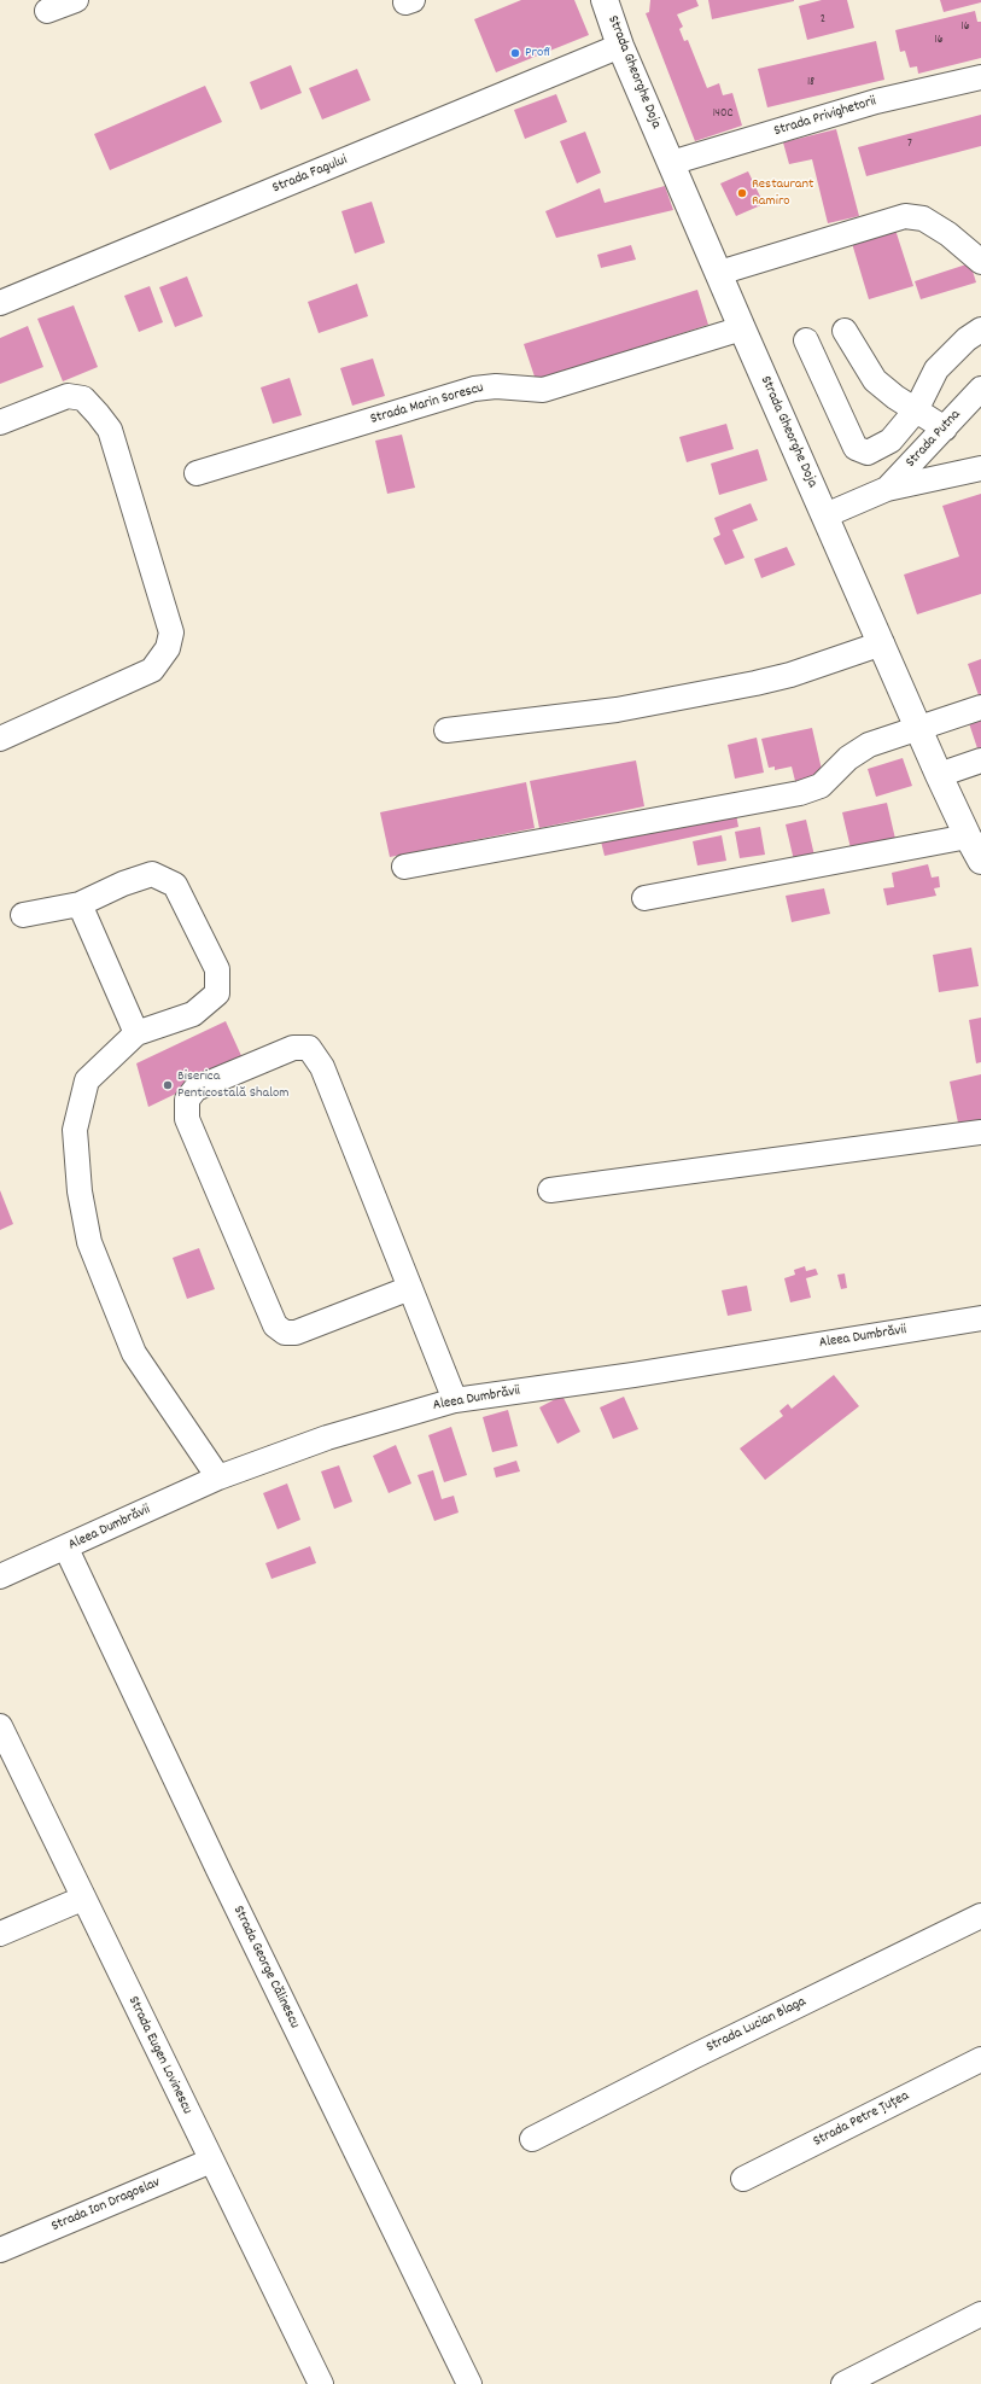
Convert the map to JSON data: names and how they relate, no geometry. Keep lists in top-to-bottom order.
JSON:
{
  "streets": {
    "main road": ["Strada Gheorghe Doja"],
    "street": [
      "Strada Privighetorii",
      "Strada Fagului",
      "Strada Marin Sorescu",
      "Strada Putna",
      "Aleea Dumbrăvii",
      "Strada George Călinescu",
      "Strada Lucian Blaga",
      "Strada Eugen Lovinescu",
      "Strada Petre Țuțea",
      "Strada Ion Dragoslav"
    ]
  },
  "crossings": [
    ["Strada Gheorghe Doja", "Strada Privighetorii"],
    ["Strada Gheorghe Doja", "Strada Fagului"],
    ["Strada Gheorghe Doja", "Strada Marin Sorescu"],
    ["Strada Gheorghe Doja", "Strada Putna"],
    ["Aleea Dumbrăvii", "Strada George Călinescu"],
    ["Strada Eugen Lovinescu", "Strada Ion Dragoslav"]
  ],
  "places": ["Profi", "Restaurant Ramiro", "Biserica Penticostală Shalom"],
  "house_numbers": [
    "2",
    "16",
    "16",
    "18",
    "140C",
    "7"
  ]
}
